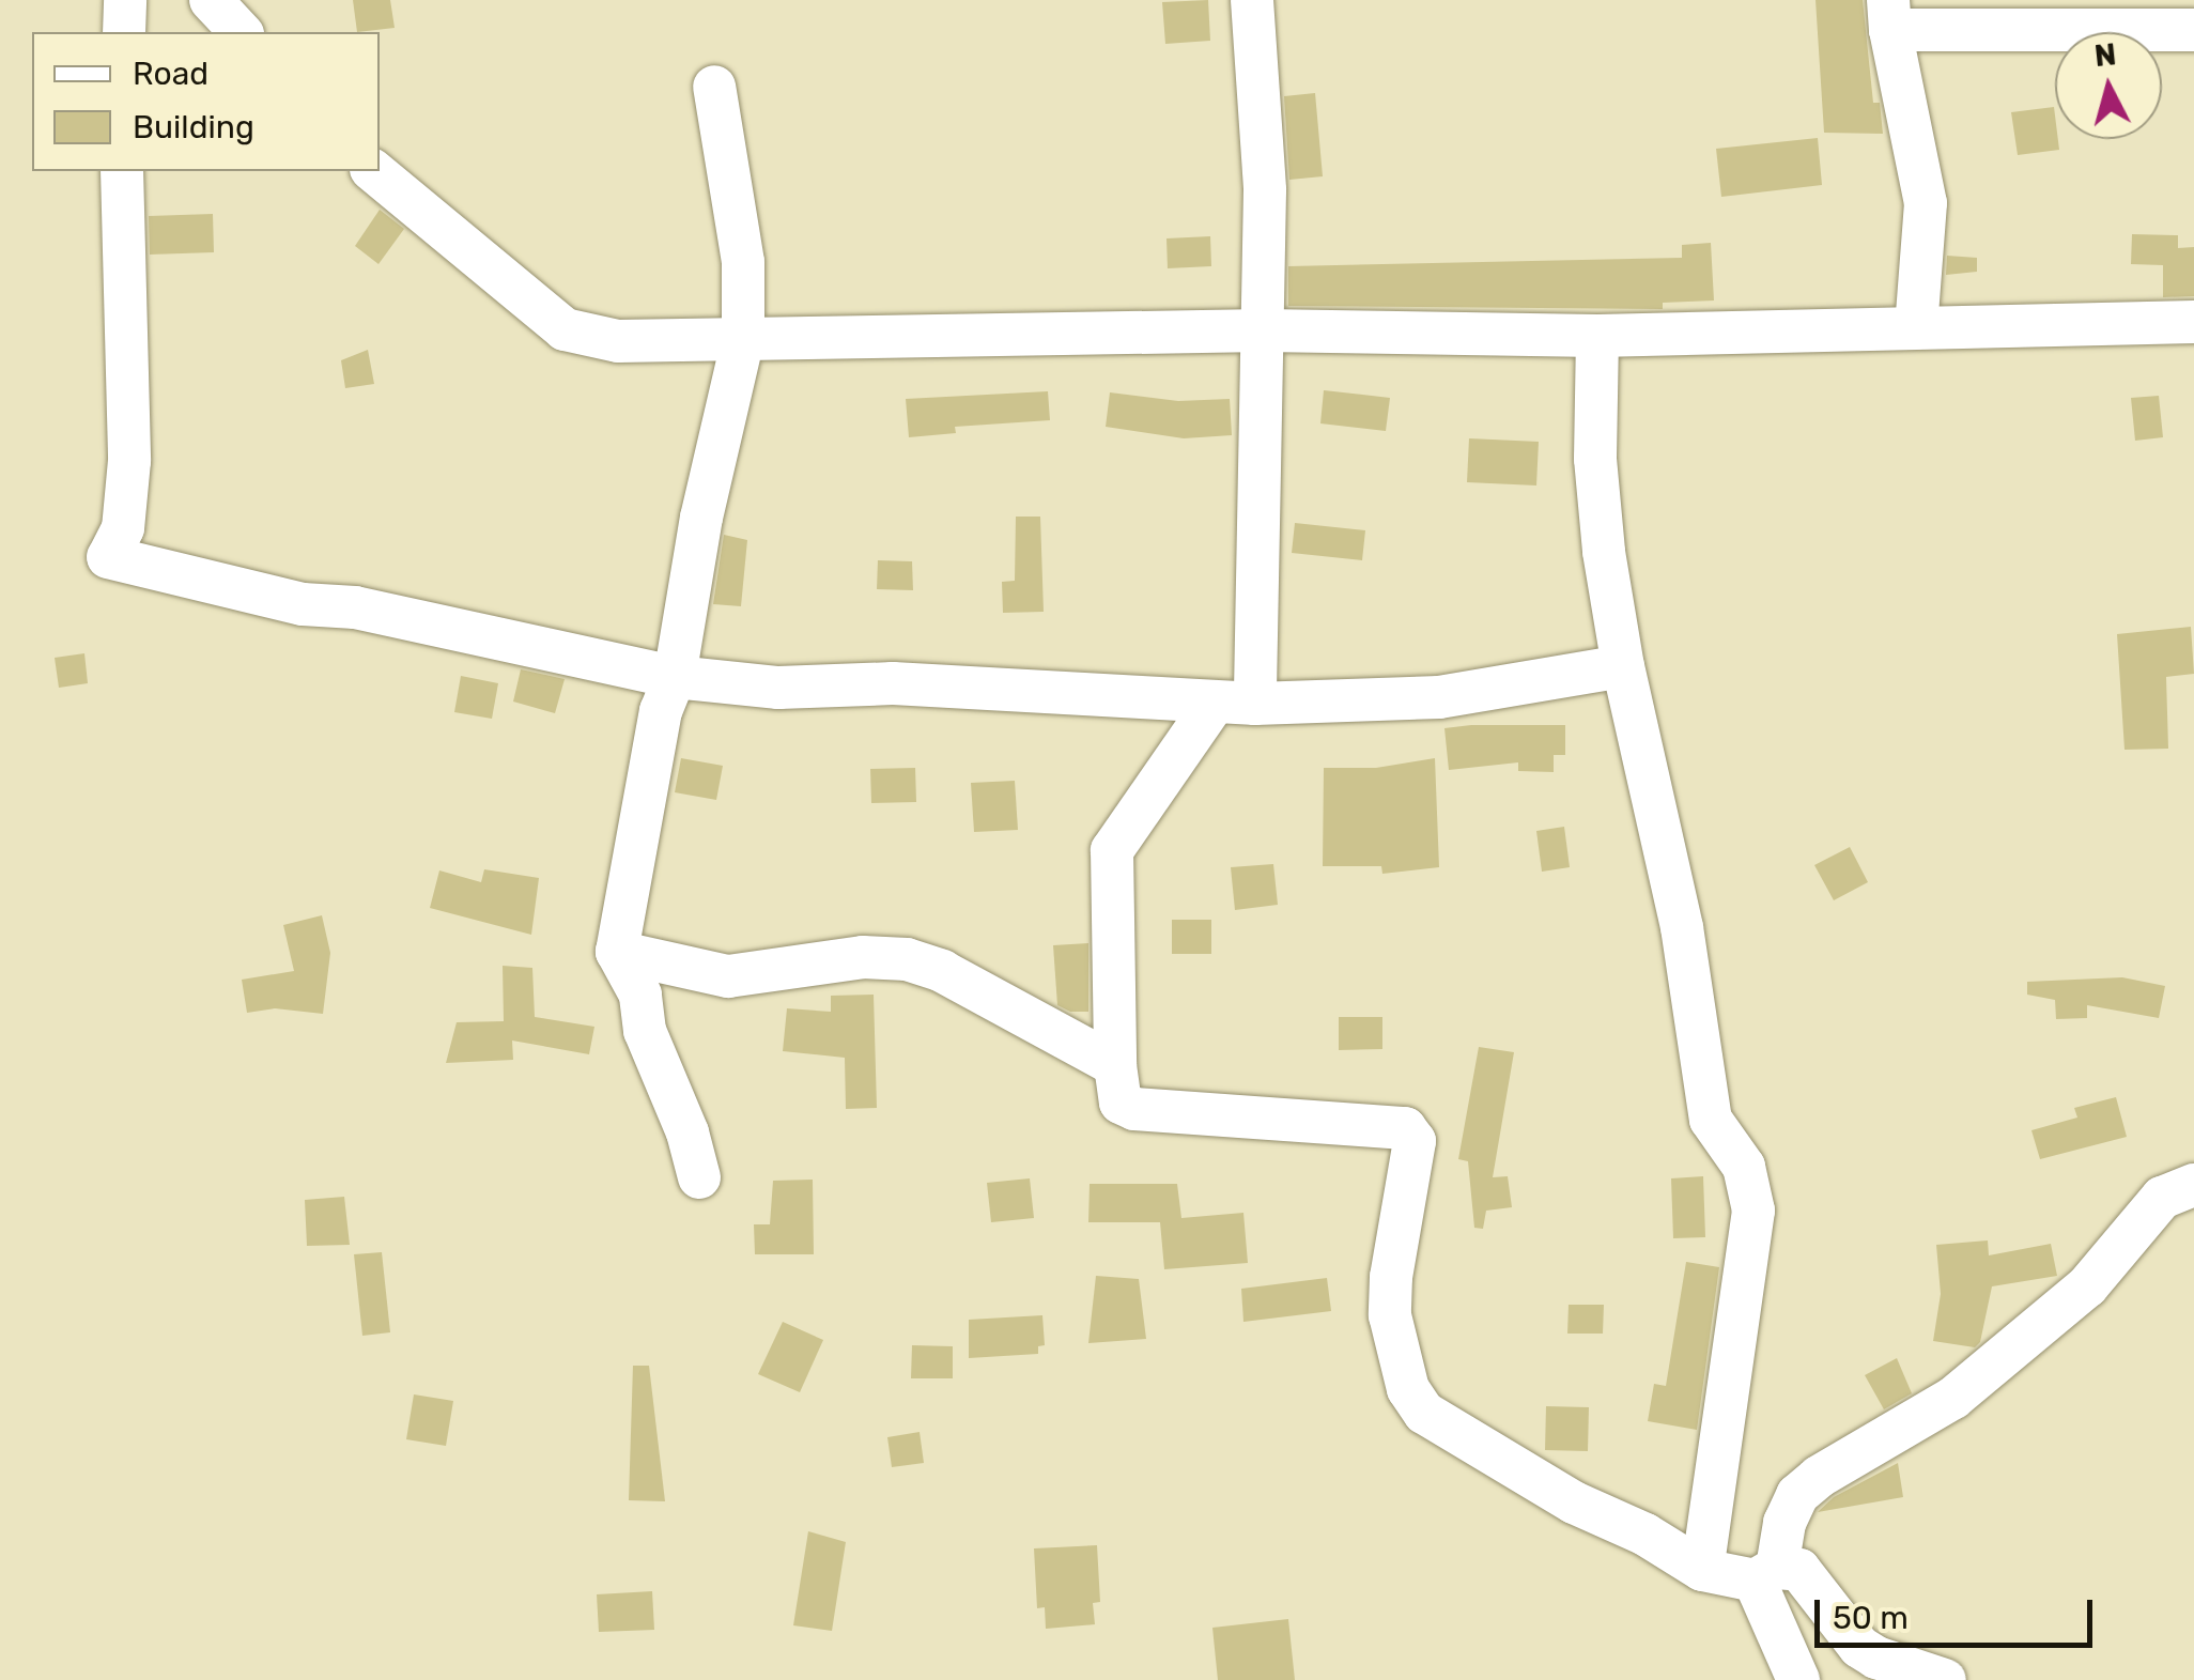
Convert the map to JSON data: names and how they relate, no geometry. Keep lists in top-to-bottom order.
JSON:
{
  "legend": ["Road", "Building"],
  "scale_bar": "50 m",
  "north": "top"
}
